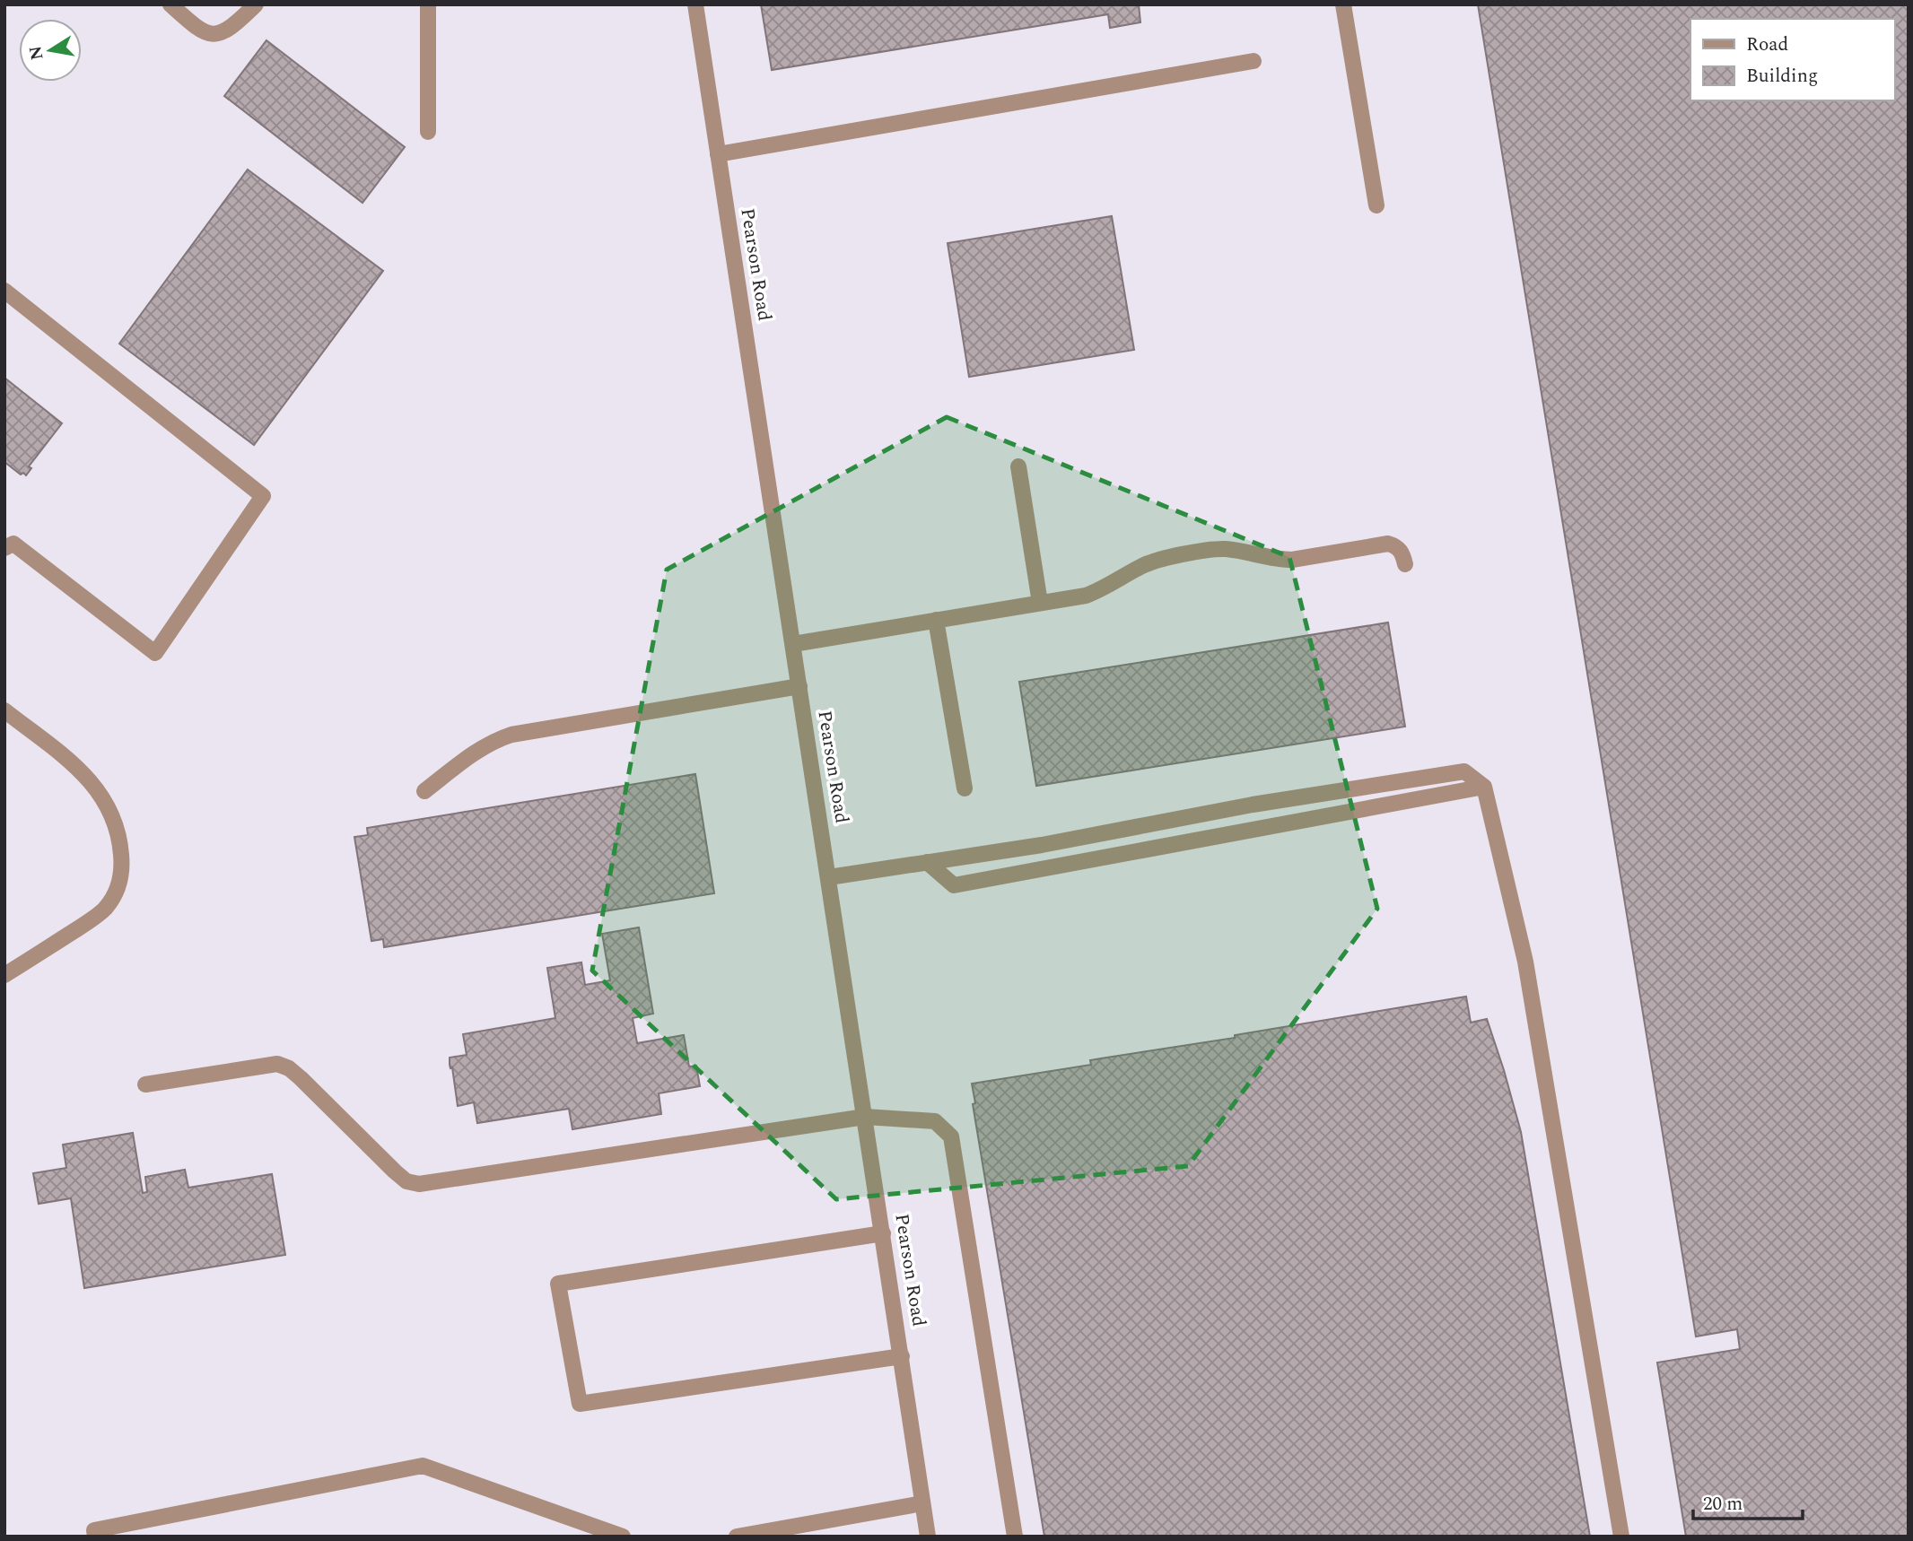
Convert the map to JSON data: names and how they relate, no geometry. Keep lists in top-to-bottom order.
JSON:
{
  "streets": {
    "street": ["Pearson Road"]
  },
  "legend": ["Road", "Building"],
  "scale_bar": "20 m",
  "north": "left"
}
